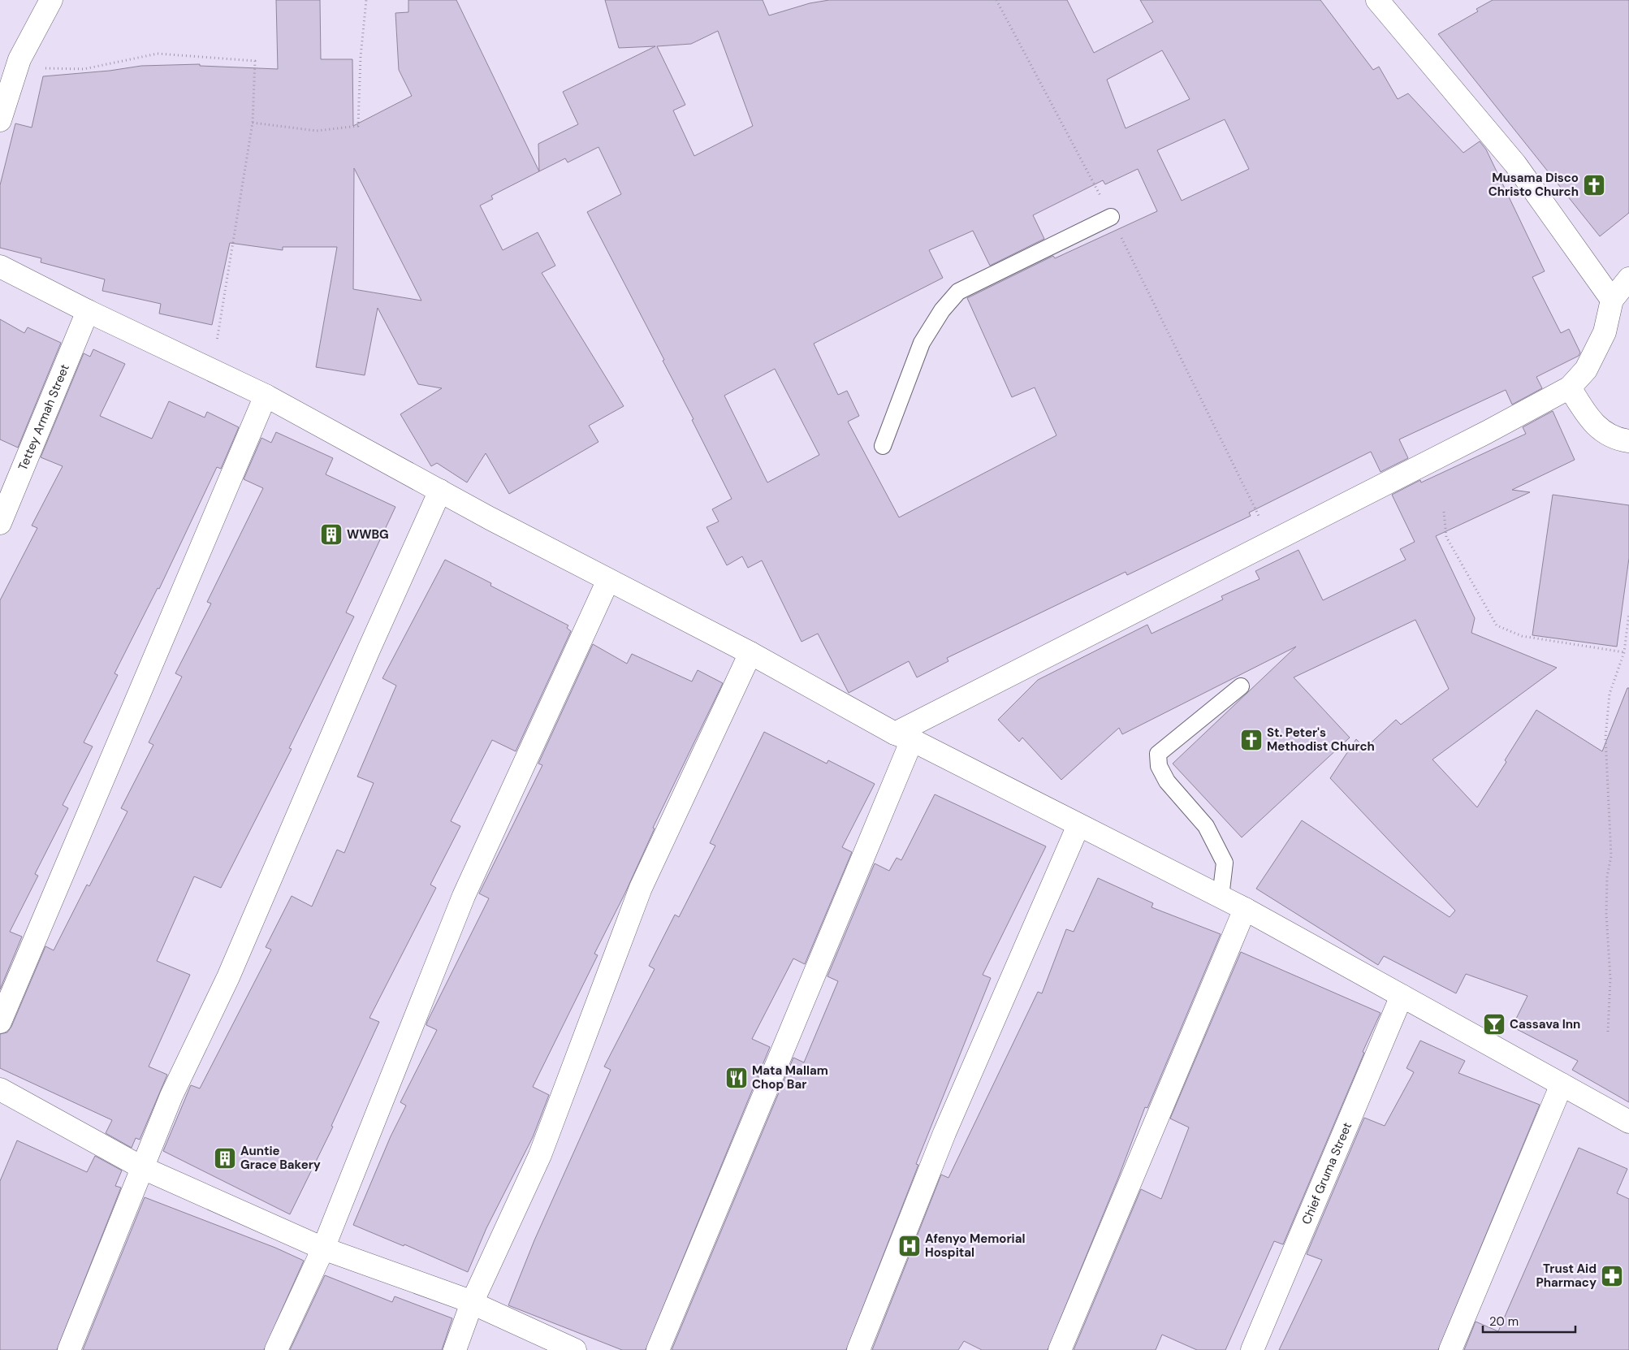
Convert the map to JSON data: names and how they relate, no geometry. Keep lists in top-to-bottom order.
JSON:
{
  "streets": {
    "street": ["Tettey Armah Street", "Chief Gruma Street"]
  },
  "places": {
    "church": ["Musama Disco Christo Church", "St. Peter's Methodist Church"],
    "building": ["WWBG", "Auntie Grace Bakery"],
    "bar": ["Cassava Inn"],
    "restaurant": ["Mata Mallam Chop Bar"],
    "hospital": ["Afenyo Memorial Hospital"],
    "pharmacy": ["Trust Aid Pharmacy"]
  },
  "scale_bar": "20 m"
}
